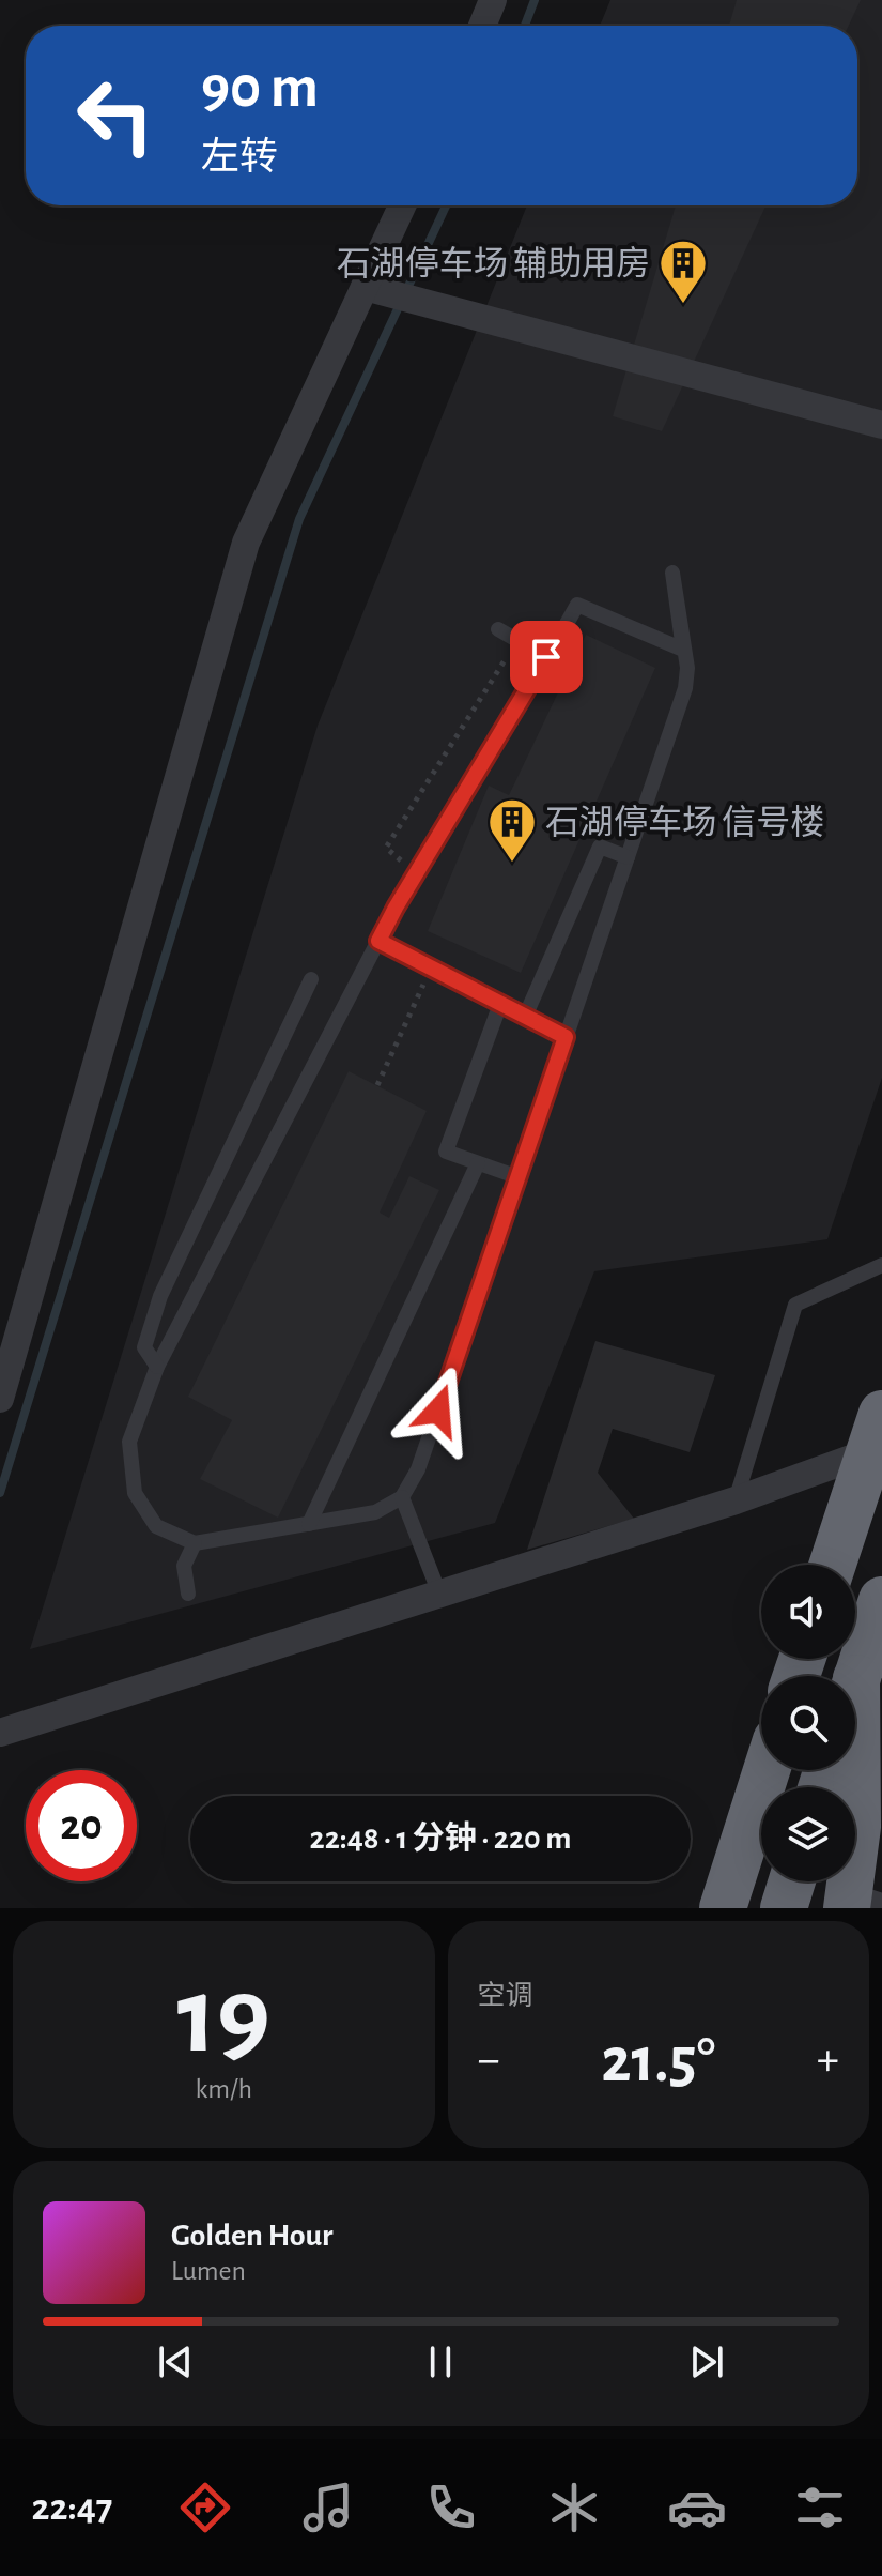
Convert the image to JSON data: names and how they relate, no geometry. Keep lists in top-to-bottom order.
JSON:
{
  "places": {
    "building": ["石湖停车场 辅助用房", "石湖停车场 信号楼"]
  },
  "page": {
    "turn": ["90 m", "左转"],
    "limit": "20",
    "trip": "22:48 · 1 分钟 · 220 m",
    "tile": [
      ["19", "km/h"],
      "空调"
    ],
    "heat": ["−", "21.5°", "+"],
    "song": ["Golden Hour", "Lumen"],
    "tabs": "22:47"
  }
}
